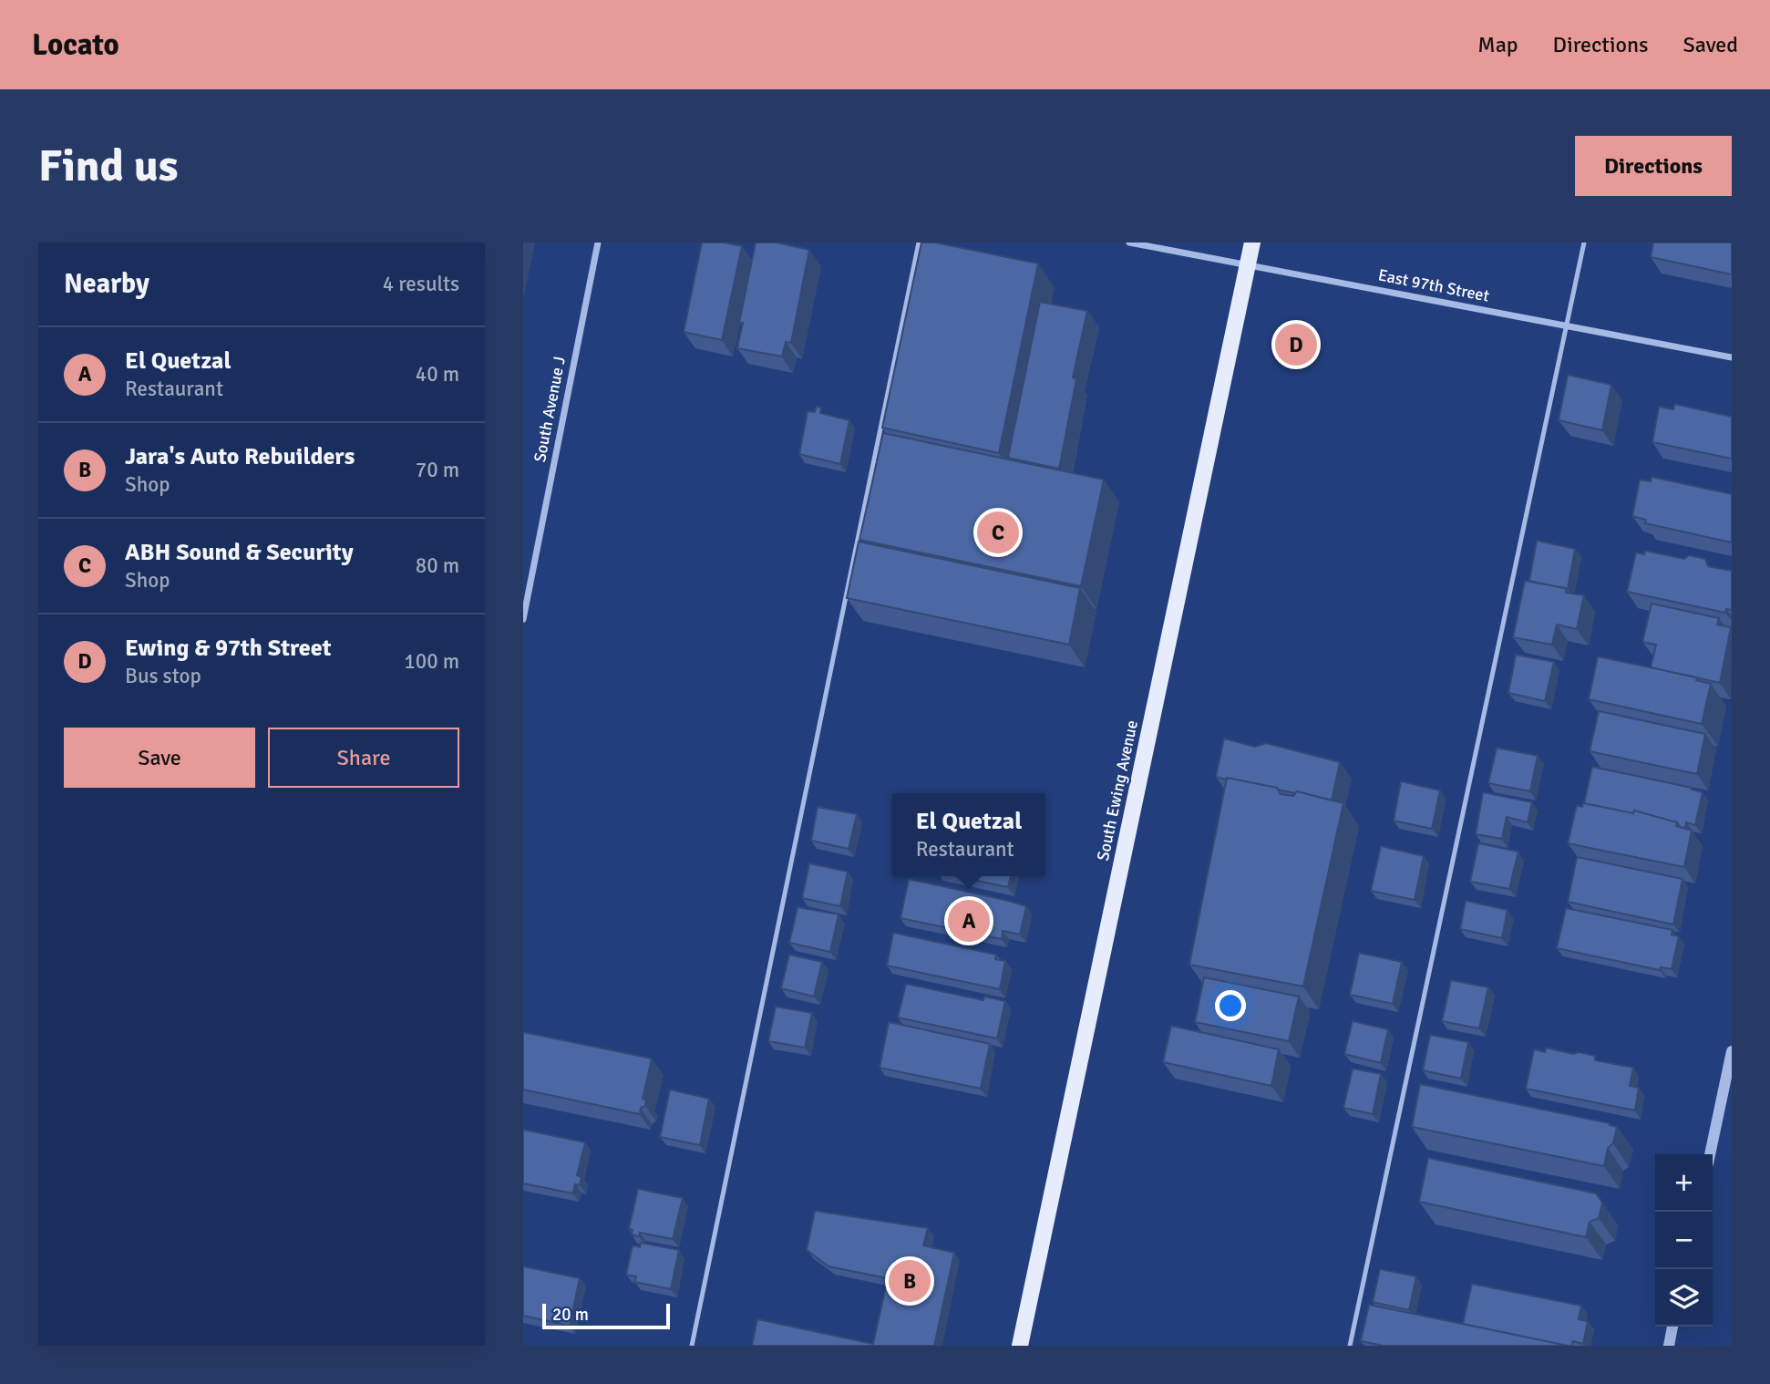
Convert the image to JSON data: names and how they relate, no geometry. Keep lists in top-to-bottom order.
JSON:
{
  "streets": {
    "main road": ["South Ewing Avenue"],
    "street": ["East 97th Street", "South Avenue J"]
  },
  "crossings": [
    ["East 97th Street", "South Ewing Avenue"]
  ],
  "scale_bar": "20 m",
  "page": {
    "header": "Locato",
    "nav": ["Map", "Directions", "Saved"],
    "buttons": [
      "Directions",
      ["Save", "Share"]
    ],
    "title": "Find us",
    "heading": ["Nearby", "4 results"],
    "pins": [
      "D",
      "C",
      "A",
      "B"
    ],
    "list": [
      {
        "mark": "A",
        "name": "El Quetzal",
        "note": "Restaurant",
        "value": "40 m"
      },
      {
        "mark": "B",
        "name": "Jara's Auto Rebuilders",
        "note": "Shop",
        "value": "70 m"
      },
      {
        "mark": "C",
        "name": "ABH Sound & Security",
        "note": "Shop",
        "value": "80 m"
      },
      {
        "mark": "D",
        "name": "Ewing & 97th Street",
        "note": "Bus stop",
        "value": "100 m"
      }
    ],
    "popup": ["El Quetzal", "Restaurant"],
    "map_buttons": ["+", "−"],
    "scale": "20 m"
  }
}
